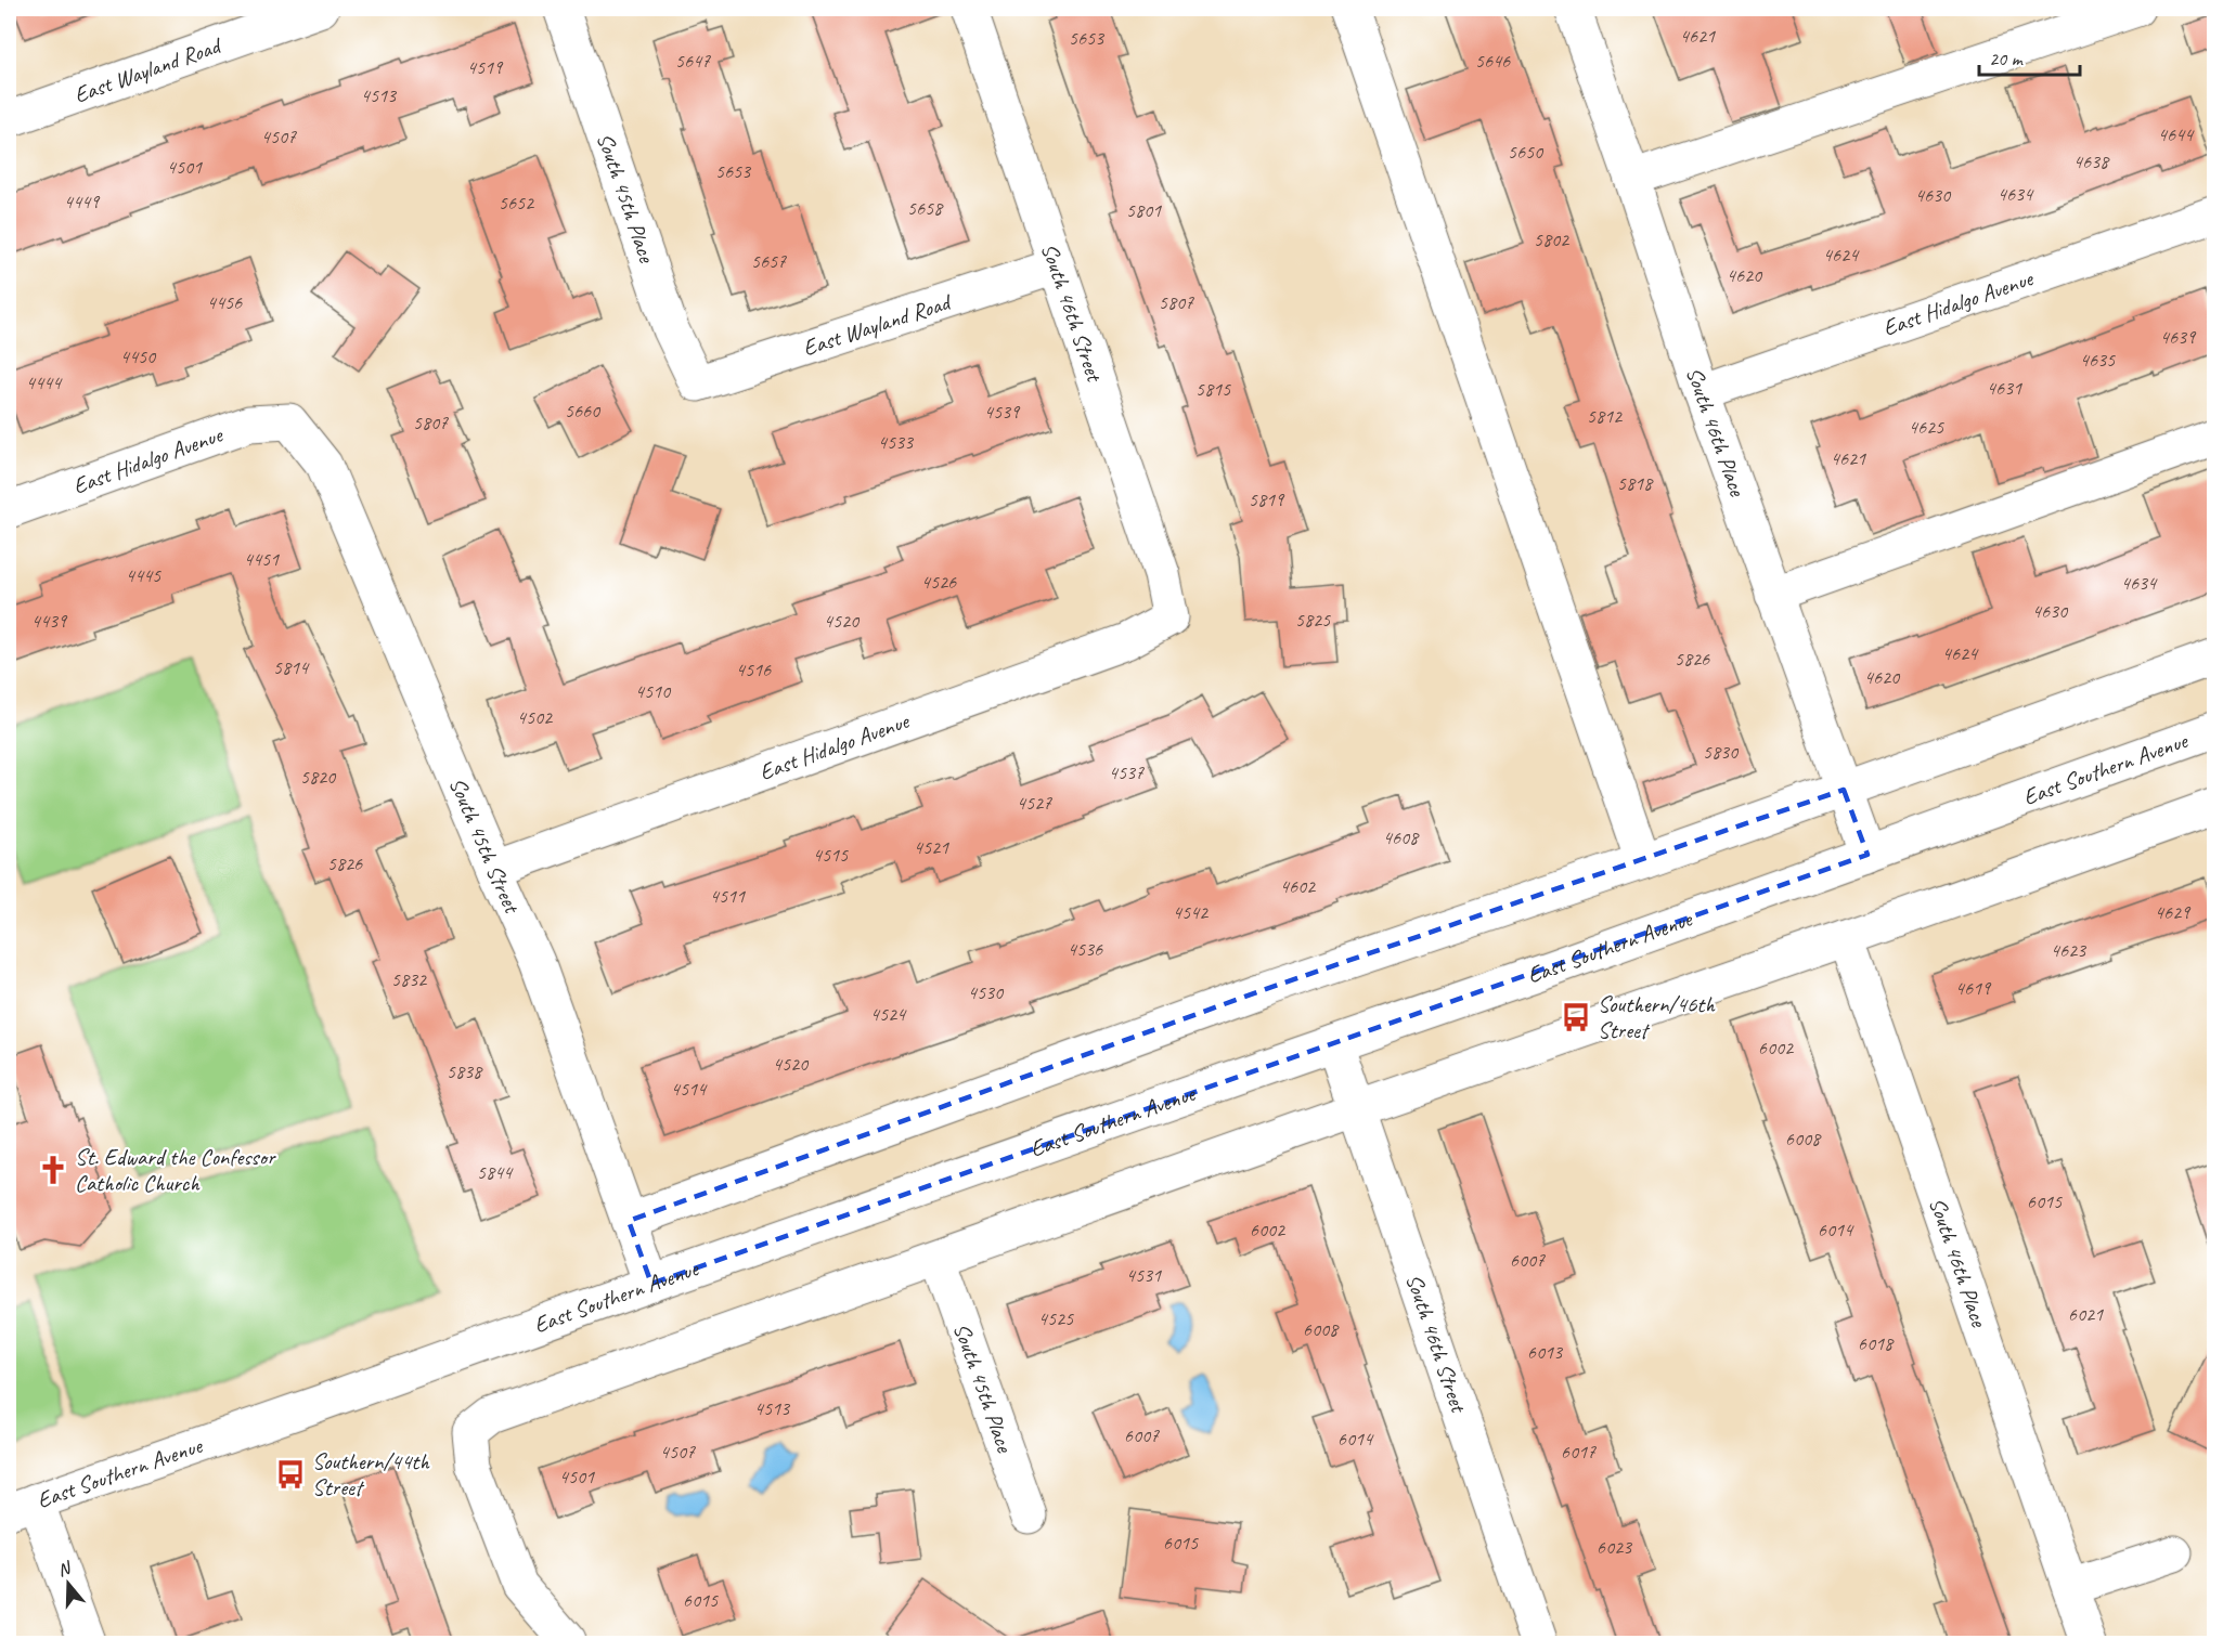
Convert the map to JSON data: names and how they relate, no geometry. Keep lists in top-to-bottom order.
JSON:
{
  "streets": {
    "street": [
      "East Wayland Road",
      "South 45th Place",
      "East Hidalgo Avenue",
      "South 46th Street",
      "South 46th Place",
      "East Southern Avenue",
      "South 45th Street"
    ]
  },
  "crossings": [
    ["East Wayland Road", "South 45th Place"],
    ["East Wayland Road", "South 46th Street"],
    ["East Hidalgo Avenue", "South 46th Street"],
    ["East Hidalgo Avenue", "South 46th Place"],
    ["East Hidalgo Avenue", "South 45th Street"],
    ["South 46th Street", "East Southern Avenue"],
    ["South 46th Place", "East Southern Avenue"],
    ["East Southern Avenue", "South 45th Street"]
  ],
  "places": {
    "bus stop": ["Southern/46th Street", "Southern/44th Street"],
    "church": ["St. Edward the Confessor Catholic Church"]
  },
  "house_numbers": [
    "4621",
    "5653",
    "5647",
    "5646",
    "4519",
    "4513",
    "4644",
    "4507",
    "5650",
    "4638",
    "4501",
    "5653",
    "4634",
    "4630",
    "4449",
    "5652",
    "5658",
    "5801",
    "5802",
    "4624",
    "5657",
    "4620",
    "4456",
    "5807",
    "4639",
    "4450",
    "4635",
    "4444",
    "4631",
    "5815",
    "5660",
    "4539",
    "5812",
    "5807",
    "4625",
    "4533",
    "4621",
    "5818",
    "5819",
    "4451",
    "4445",
    "4526",
    "4634",
    "4630",
    "5825",
    "4439",
    "4520",
    "4624",
    "5826",
    "5814",
    "4516",
    "4620",
    "4510",
    "4502",
    "5830",
    "4537",
    "5820",
    "4527",
    "4608",
    "4521",
    "4515",
    "5826",
    "4602",
    "4511",
    "4542",
    "4629",
    "4536",
    "4623",
    "5832",
    "4619",
    "4530",
    "4524",
    "6002",
    "4520",
    "5838",
    "4514",
    "6008",
    "5844",
    "6015",
    "6002",
    "6014",
    "6007",
    "4531",
    "6021",
    "4525",
    "6008",
    "6018",
    "6013",
    "4513",
    "6007",
    "6014",
    "4507",
    "6017",
    "4501",
    "6015",
    "6023",
    "6015"
  ],
  "scale_bar": "20 m",
  "north": "top"
}
